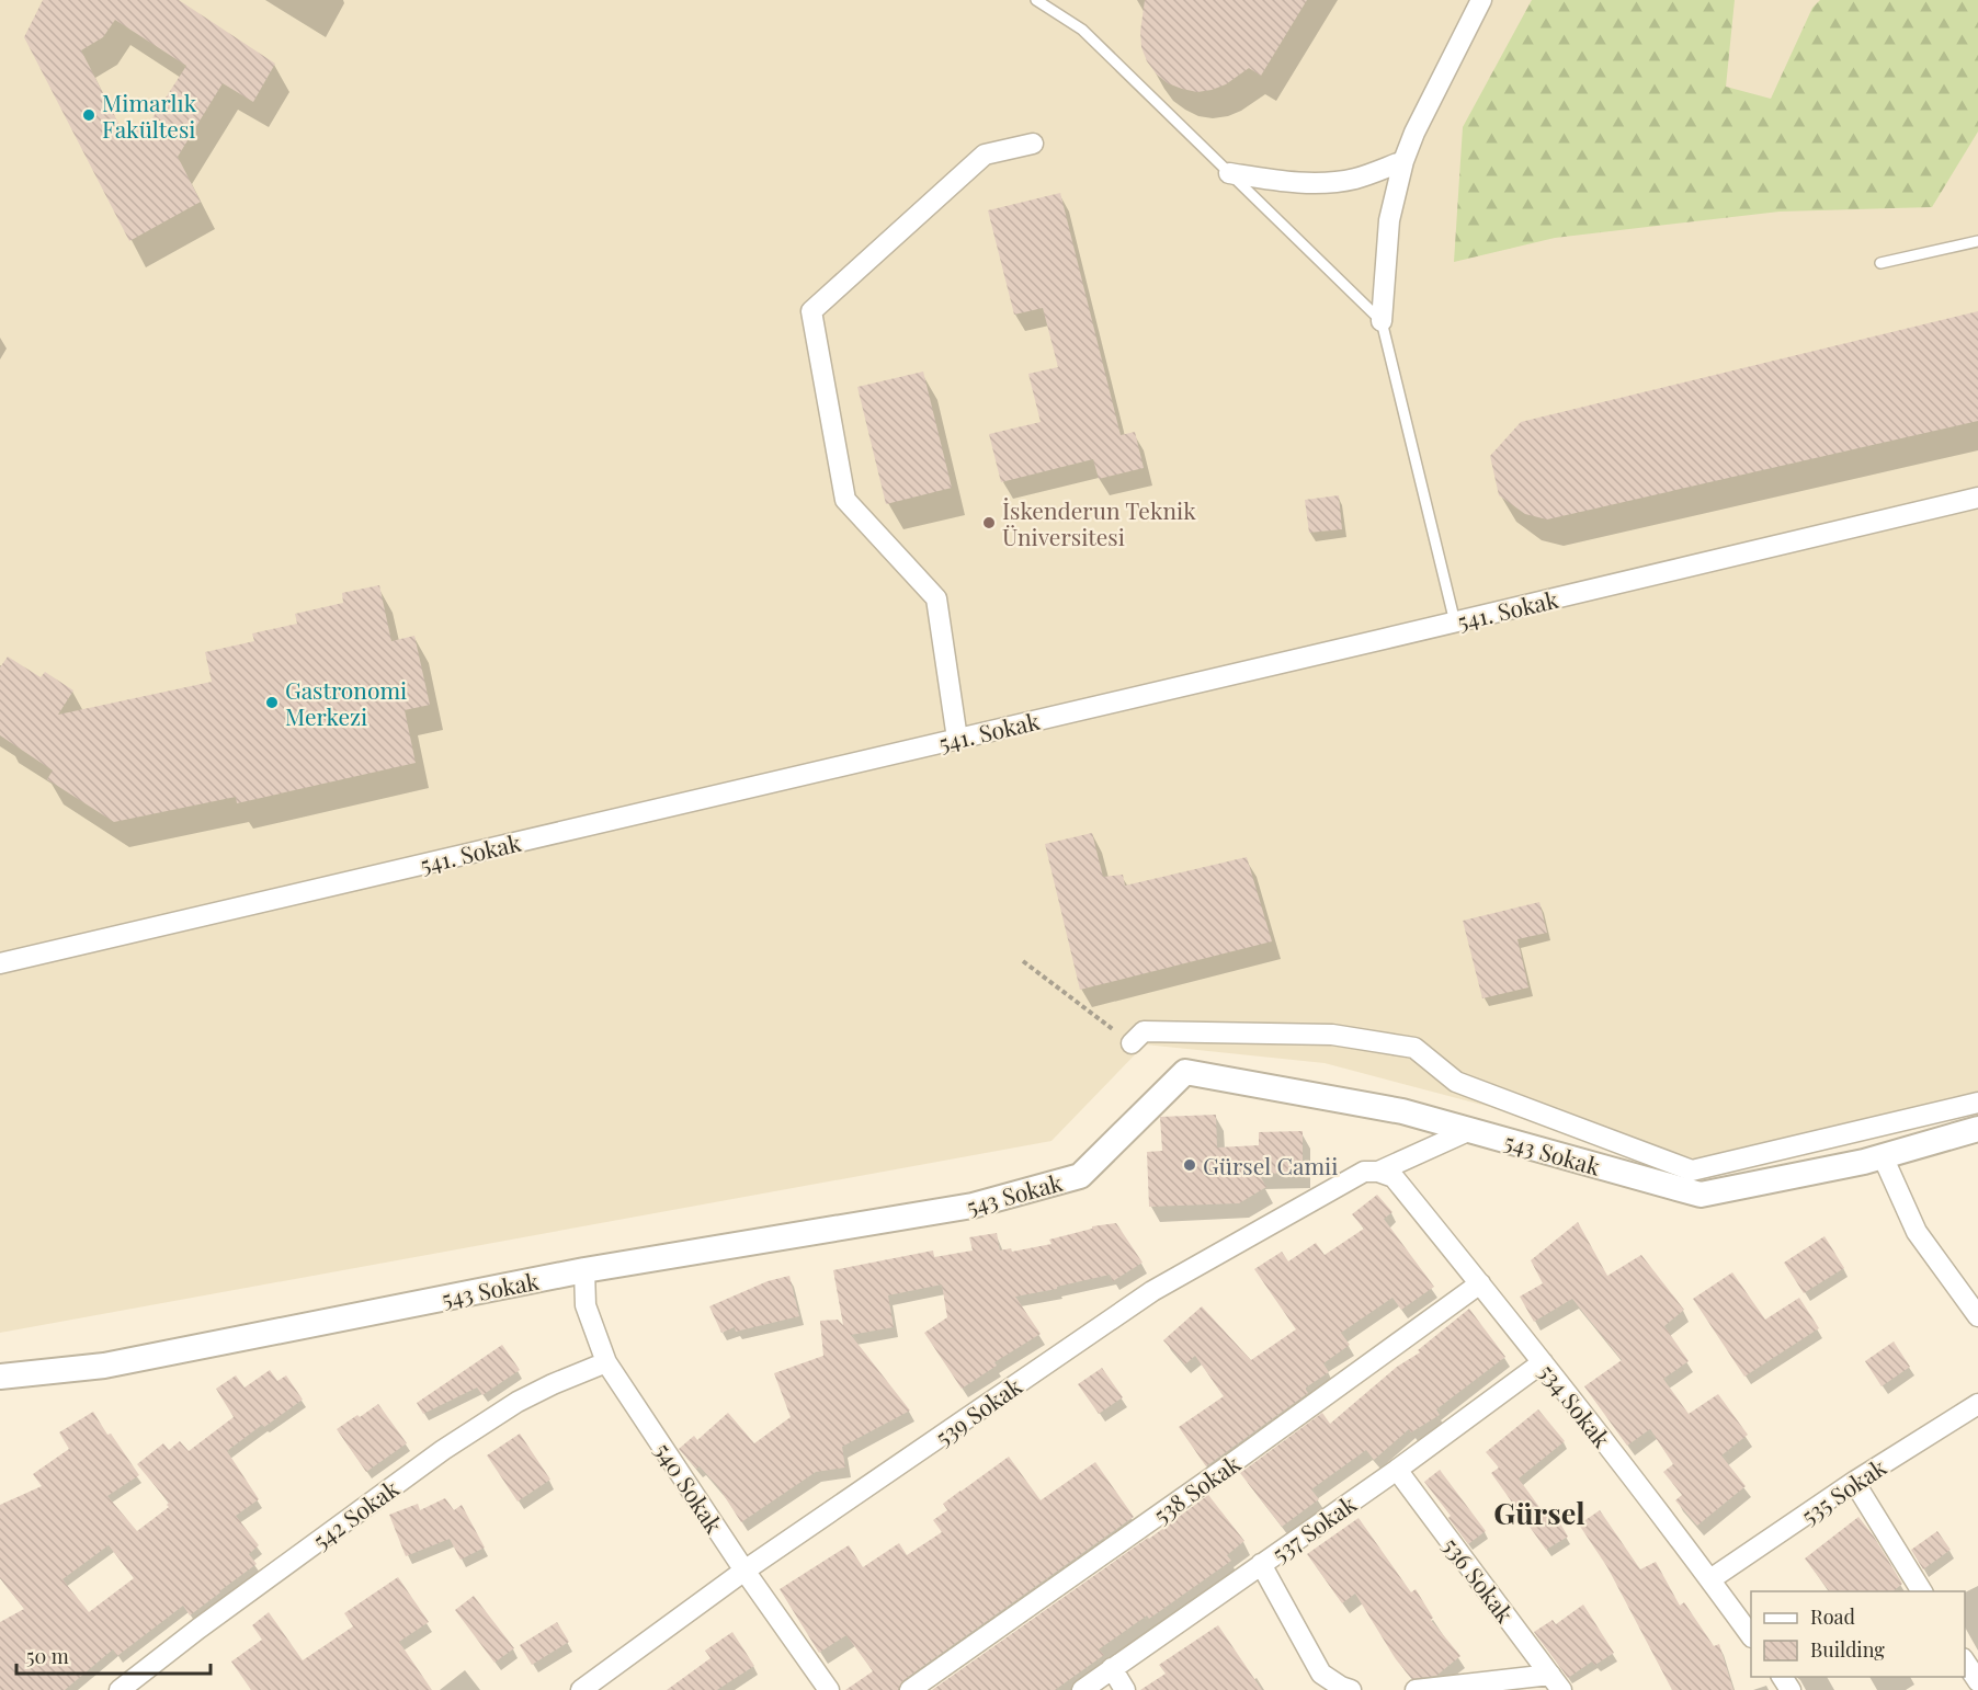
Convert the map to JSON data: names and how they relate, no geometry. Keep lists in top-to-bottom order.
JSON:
{
  "streets": {
    "street": [
      "541. Sokak",
      "543 Sokak",
      "534 Sokak",
      "539 Sokak",
      "540 Sokak",
      "538 Sokak",
      "535 Sokak",
      "542 Sokak",
      "537 Sokak",
      "536 Sokak"
    ]
  },
  "crossings": [
    ["543 Sokak", "539 Sokak"],
    ["543 Sokak", "540 Sokak"],
    ["534 Sokak", "539 Sokak"],
    ["534 Sokak", "538 Sokak"],
    ["534 Sokak", "535 Sokak"],
    ["534 Sokak", "537 Sokak"],
    ["539 Sokak", "540 Sokak"],
    ["540 Sokak", "542 Sokak"],
    ["537 Sokak", "536 Sokak"]
  ],
  "districts": ["Gürsel"],
  "places": [
    "Mimarlık Fakültesi",
    "İskenderun Teknik Üniversitesi",
    "Gastronomi Merkezi",
    "Gürsel Camii"
  ],
  "legend": ["Road", "Building"],
  "scale_bar": "50 m"
}
